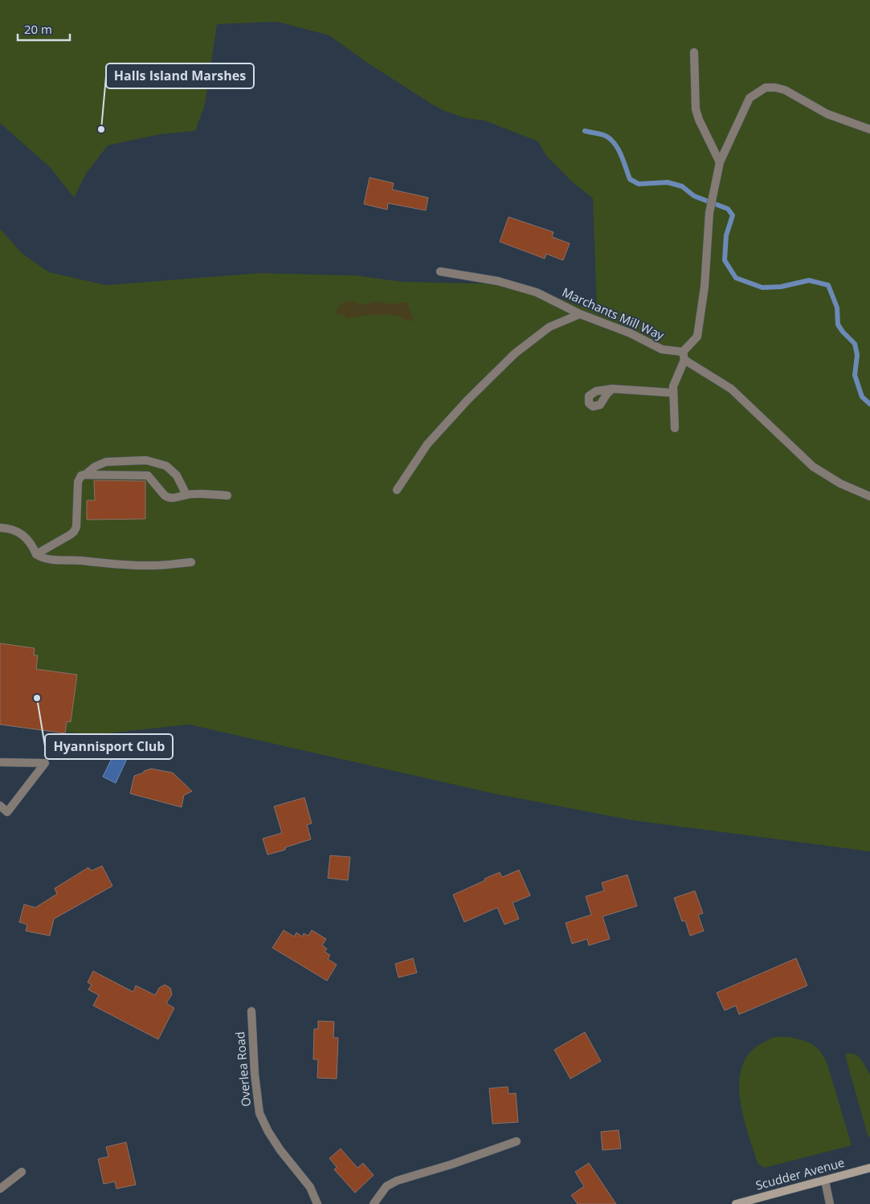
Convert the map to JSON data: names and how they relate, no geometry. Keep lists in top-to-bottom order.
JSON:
{
  "streets": {
    "street": ["Marchants Mill Way", "Overlea Road", "Scudder Avenue"]
  },
  "places": ["Halls Island Marshes", "Hyannisport Club"],
  "scale_bar": "20 m"
}
